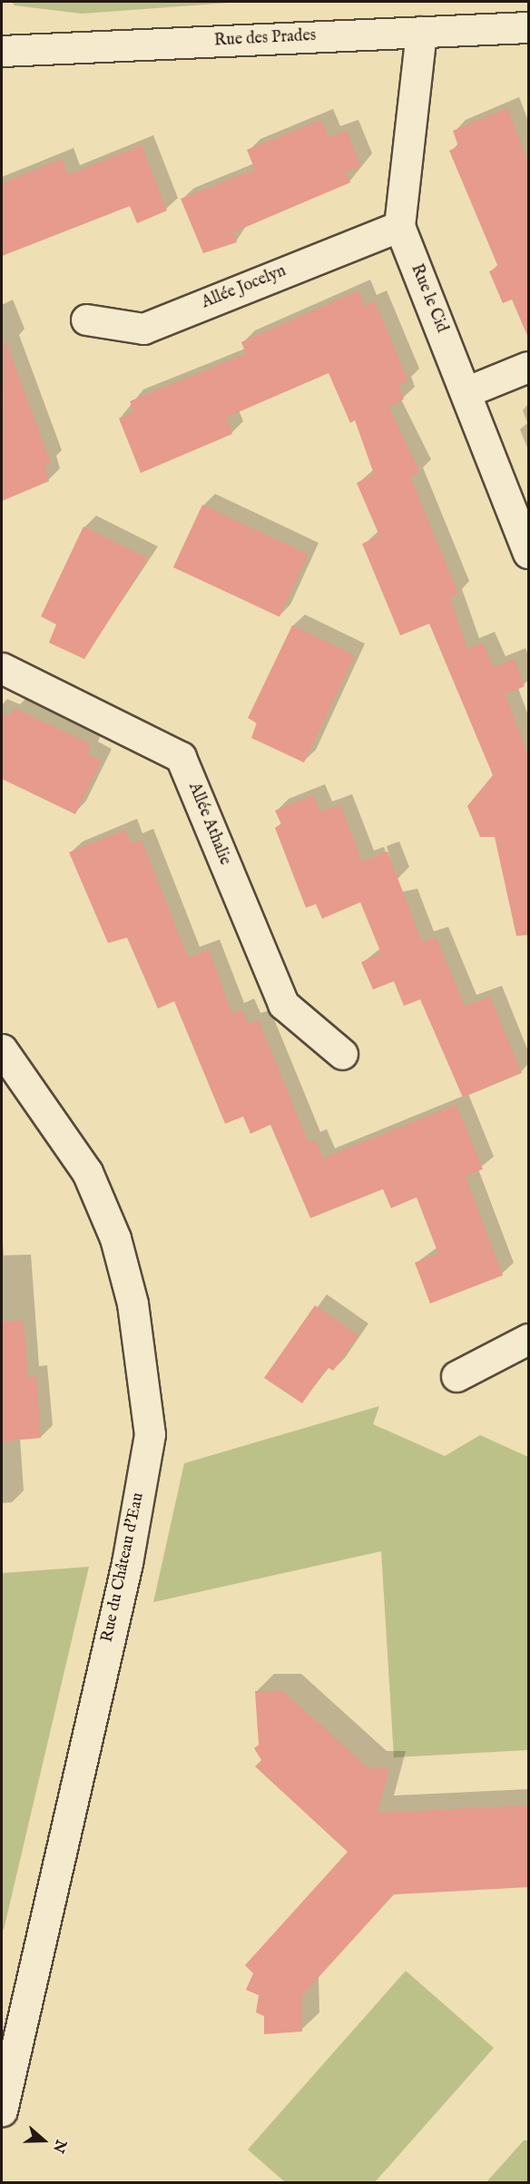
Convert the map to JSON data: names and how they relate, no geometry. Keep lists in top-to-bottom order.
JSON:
{
  "streets": {
    "street": [
      "Rue des Prades",
      "Allée Jocelyn",
      "Rue le Cid",
      "Allée Athalie",
      "Rue du Château d'Eau"
    ]
  },
  "crossings": [
    ["Rue des Prades", "Rue le Cid"],
    ["Allée Jocelyn", "Rue le Cid"]
  ],
  "north": "right"
}
